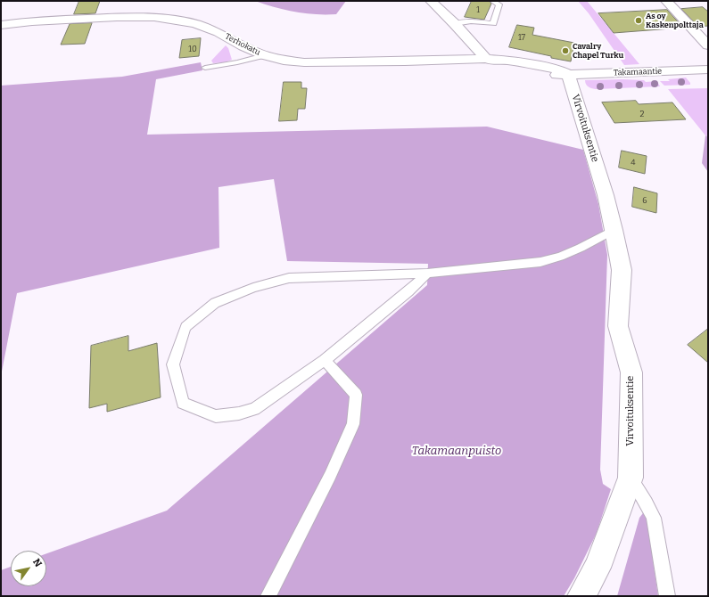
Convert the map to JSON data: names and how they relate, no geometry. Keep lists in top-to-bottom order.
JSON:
{
  "streets": {
    "street": ["Terhokatu", "Takamaantie", "Virvoituksentie"]
  },
  "crossings": [
    ["Terhokatu", "Takamaantie"],
    ["Takamaantie", "Virvoituksentie"]
  ],
  "parks": ["Takamaanpuisto"],
  "places": ["As oy Kaskenpolttaja", "Cavalry Chapel Turku"],
  "house_numbers": [
    "1",
    "17",
    "10",
    "2",
    "4",
    "6"
  ],
  "north": "top right"
}
